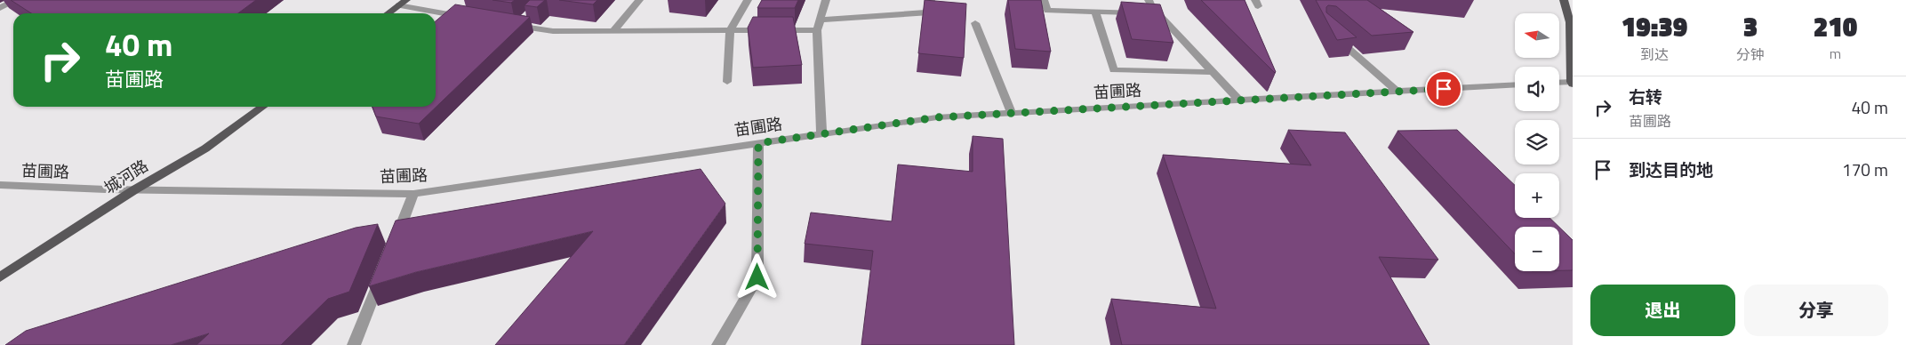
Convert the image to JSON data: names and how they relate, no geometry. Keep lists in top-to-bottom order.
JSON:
{
  "streets": {
    "main road": ["城河路"],
    "street": ["苗圃路"]
  },
  "crossings": [
    ["苗圃路", "城河路"]
  ],
  "north": "left",
  "page": {
    "eta": [
      "19:39",
      "到达",
      "3",
      "分钟",
      "210",
      "m"
    ],
    "map_buttons": ["+", "−"],
    "turn": ["40 m", "苗圃路"],
    "list": [
      {
        "name": "右转",
        "note": "苗圃路",
        "value": "40 m"
      },
      {
        "name": "到达目的地",
        "value": "170 m"
      }
    ],
    "buttons": ["退出", "分享"]
  }
}
